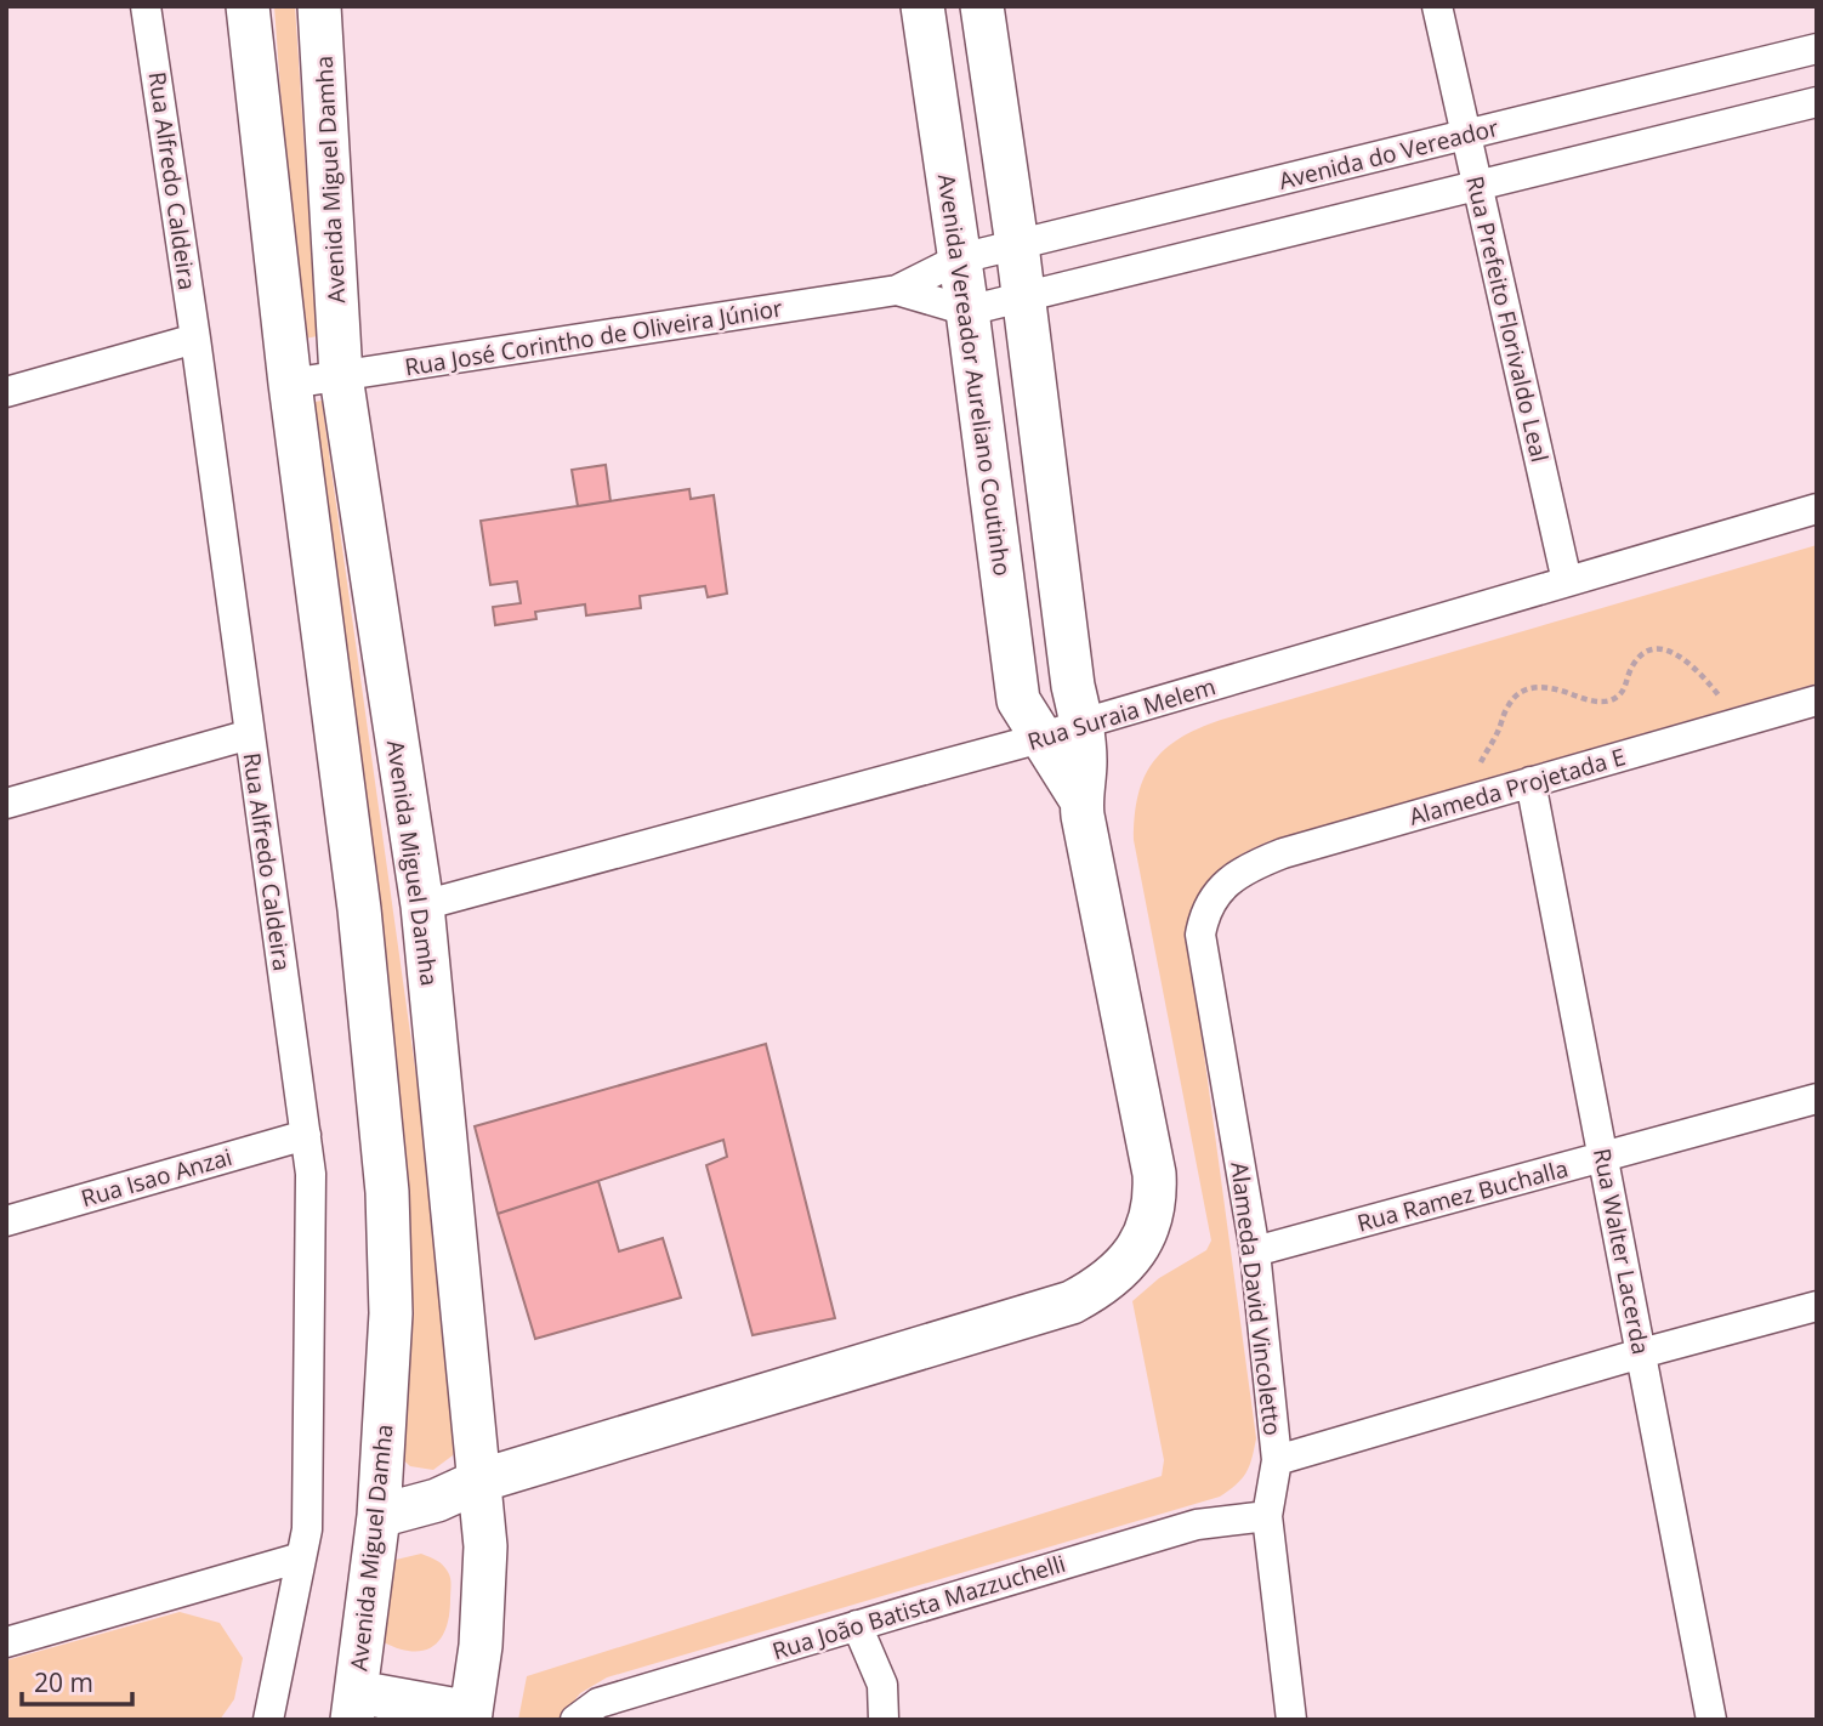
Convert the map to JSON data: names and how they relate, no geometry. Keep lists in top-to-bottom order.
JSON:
{
  "streets": {
    "street": [
      "Avenida do Vereador",
      "Avenida Miguel Damha",
      "Rua Alfredo Caldeira",
      "Rua Prefeito Florivaldo Leal",
      "Rua José Corintho de Oliveira Júnior",
      "Avenida Vereador Aureliano Coutinho",
      "Rua Suraia Melem",
      "Alameda Projetada E",
      "Rua Isao Anzai",
      "Rua Ramez Buchalla",
      "Rua Walter Lacerda",
      "Alameda David Vincoletto",
      "Rua João Batista Mazzuchelli"
    ]
  },
  "crossings": [
    ["Avenida do Vereador", "Rua Prefeito Florivaldo Leal"],
    ["Avenida do Vereador", "Rua José Corintho de Oliveira Júnior"],
    ["Avenida do Vereador", "Avenida Vereador Aureliano Coutinho"],
    ["Avenida Miguel Damha", "Rua José Corintho de Oliveira Júnior"],
    ["Avenida Miguel Damha", "Rua Suraia Melem"],
    ["Rua Alfredo Caldeira", "Rua Isao Anzai"],
    ["Rua Prefeito Florivaldo Leal", "Rua Suraia Melem"],
    ["Rua José Corintho de Oliveira Júnior", "Avenida Vereador Aureliano Coutinho"],
    ["Avenida Vereador Aureliano Coutinho", "Rua Suraia Melem"],
    ["Alameda Projetada E", "Rua Walter Lacerda"],
    ["Alameda Projetada E", "Alameda David Vincoletto"],
    ["Rua Ramez Buchalla", "Rua Walter Lacerda"],
    ["Rua Ramez Buchalla", "Alameda David Vincoletto"],
    ["Alameda David Vincoletto", "Rua João Batista Mazzuchelli"]
  ],
  "scale_bar": "20 m"
}
